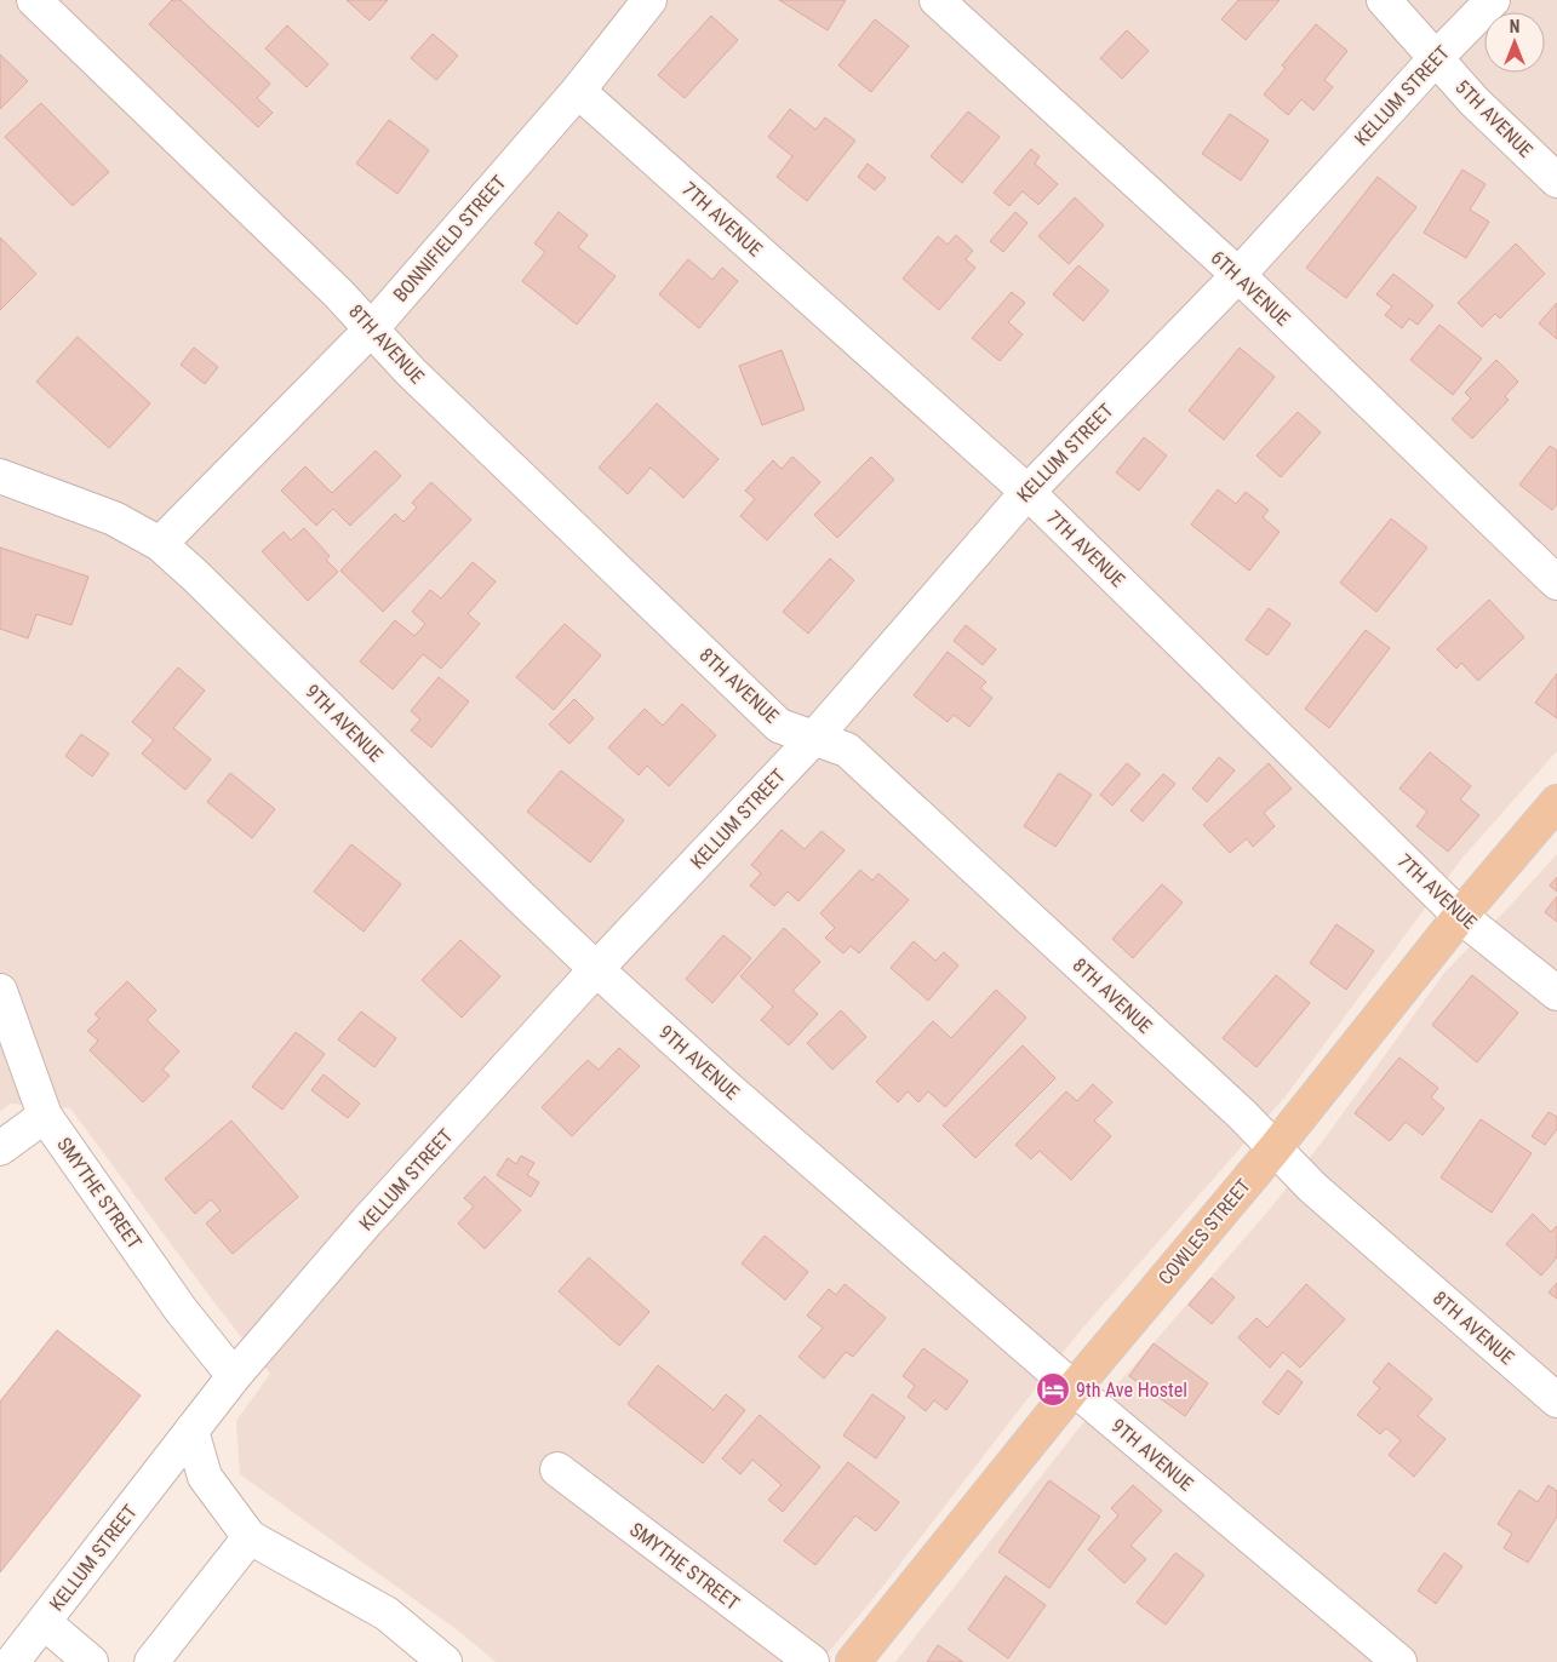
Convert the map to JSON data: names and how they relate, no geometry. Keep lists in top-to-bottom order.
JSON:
{
  "streets": {
    "main road": ["COWLES STREET"],
    "street": [
      "KELLUM STREET",
      "5TH AVENUE",
      "7TH AVENUE",
      "BONNIFIELD STREET",
      "6TH AVENUE",
      "8TH AVENUE",
      "9TH AVENUE",
      "SMYTHE STREET"
    ]
  },
  "crossings": [
    ["KELLUM STREET", "5TH AVENUE"],
    ["KELLUM STREET", "7TH AVENUE"],
    ["KELLUM STREET", "6TH AVENUE"],
    ["KELLUM STREET", "8TH AVENUE"],
    ["KELLUM STREET", "9TH AVENUE"],
    ["KELLUM STREET", "SMYTHE STREET"],
    ["7TH AVENUE", "BONNIFIELD STREET"],
    ["7TH AVENUE", "COWLES STREET"],
    ["BONNIFIELD STREET", "8TH AVENUE"],
    ["BONNIFIELD STREET", "9TH AVENUE"],
    ["8TH AVENUE", "COWLES STREET"],
    ["9TH AVENUE", "COWLES STREET"]
  ],
  "places": {
    "hotel": ["9th Ave Hostel"]
  },
  "north": "top"
}
